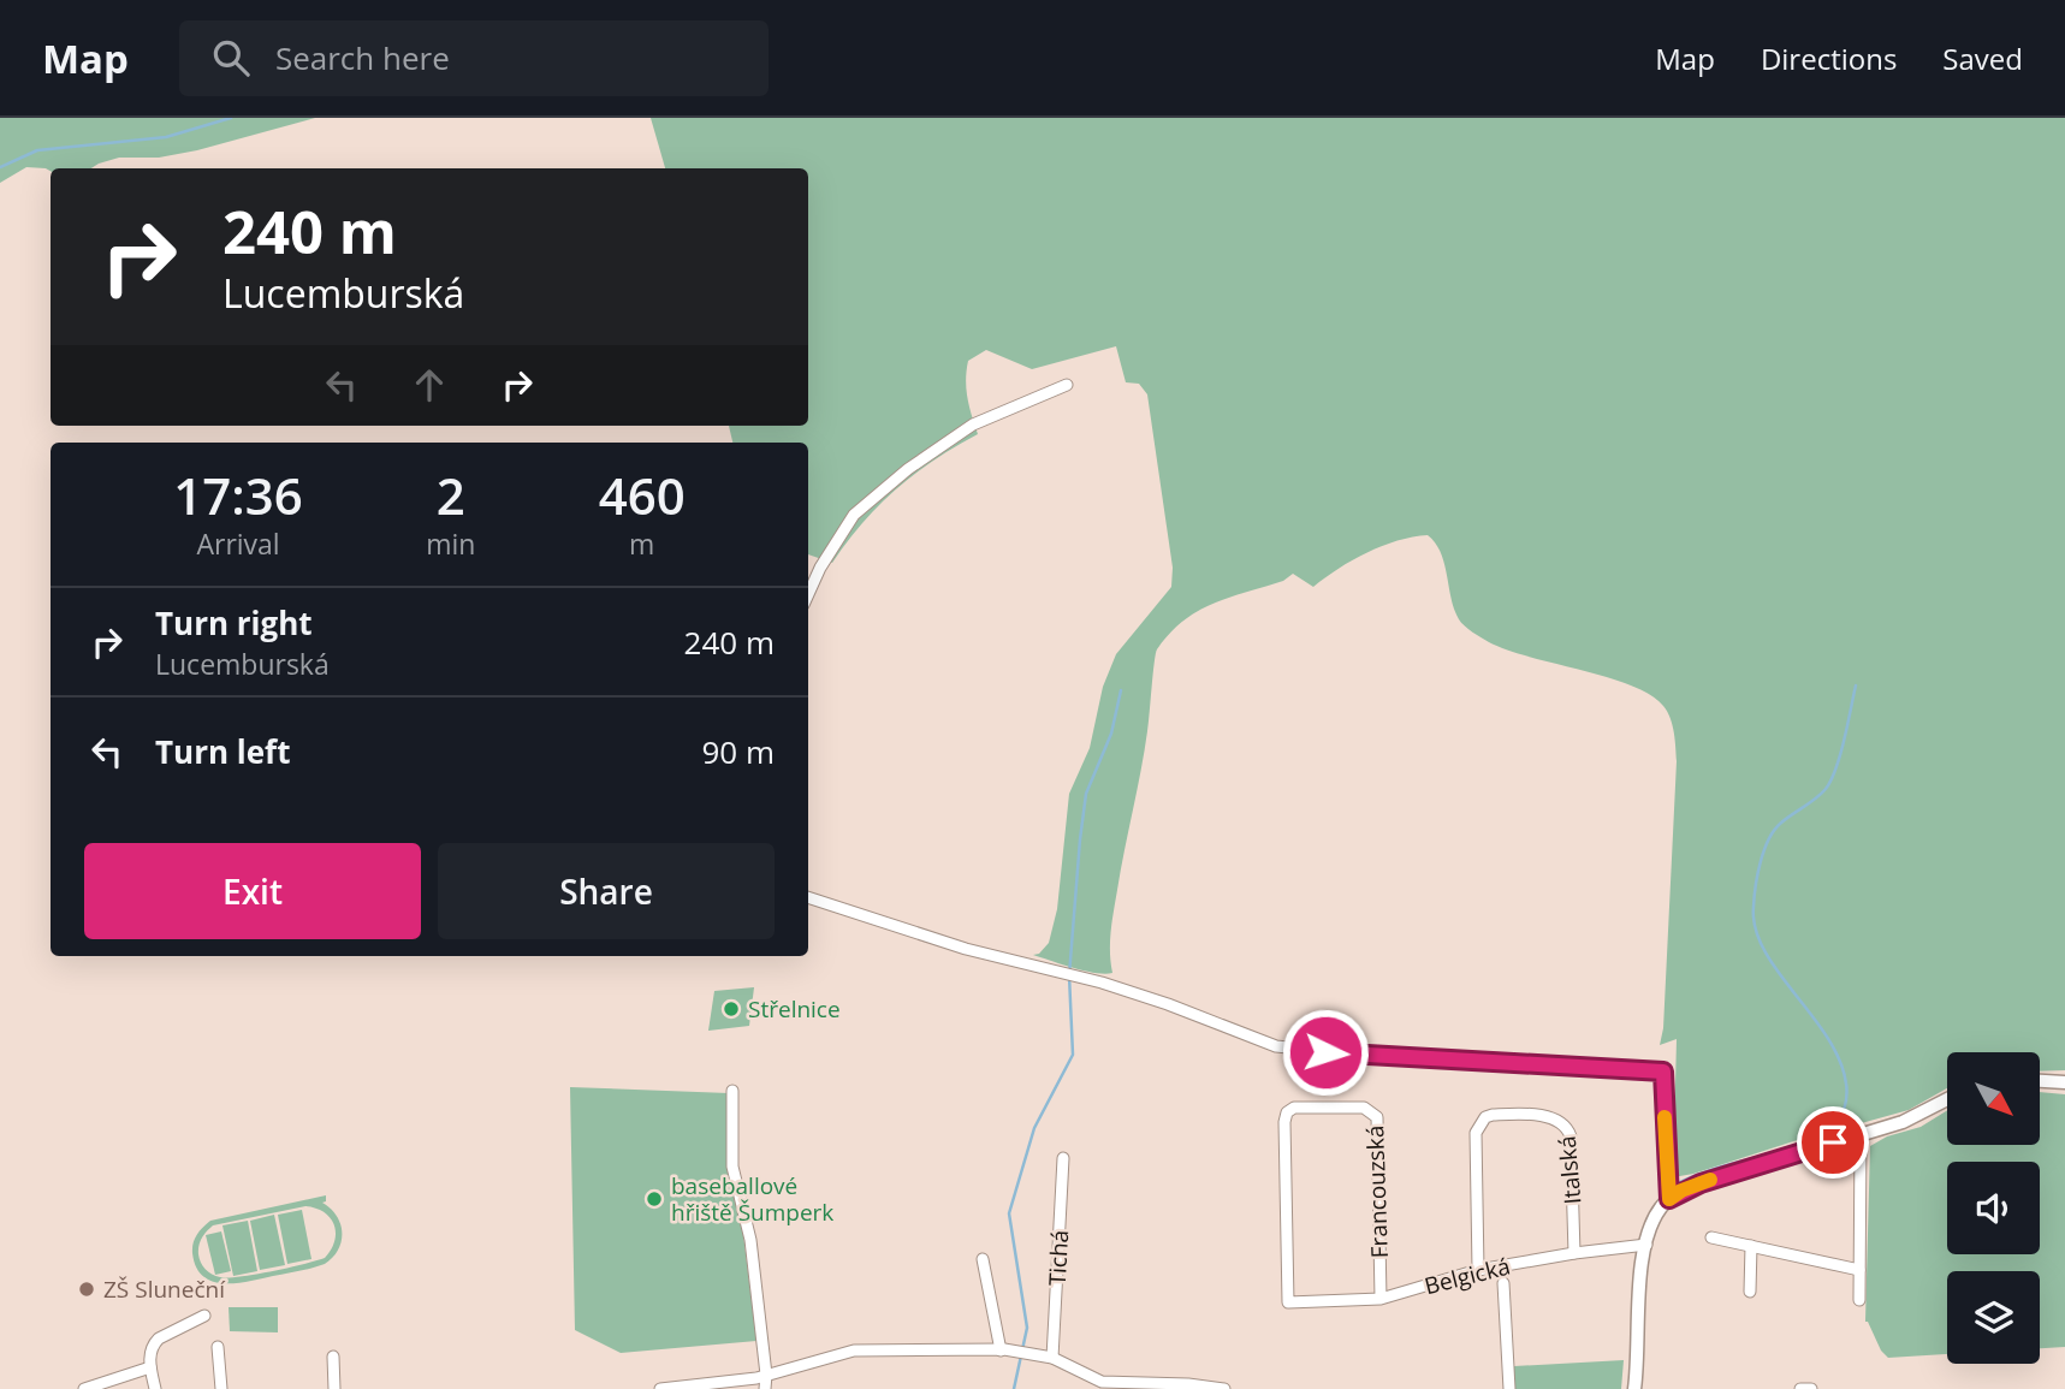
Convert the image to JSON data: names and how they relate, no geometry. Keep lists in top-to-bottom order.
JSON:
{
  "streets": {
    "street": [
      "Italská",
      "Francouzská",
      "Tichá",
      "Belgická"
    ]
  },
  "crossings": [
    ["Italská", "Belgická"],
    ["Francouzská", "Belgická"]
  ],
  "places": ["Střelnice", "baseballové hřiště Šumperk", "ZŠ Sluneční"],
  "north": "bottom right",
  "page": {
    "header": "Map",
    "search": "Search here",
    "nav": ["Map", "Directions", "Saved"],
    "turn": ["240 m", "Lucemburská"],
    "eta": [
      "17:36",
      "Arrival",
      "2",
      "min",
      "460",
      "m"
    ],
    "list": [
      {
        "name": "Turn right",
        "note": "Lucemburská",
        "value": "240 m"
      },
      {
        "name": "Turn left",
        "value": "90 m"
      }
    ],
    "buttons": ["Exit", "Share"]
  }
}
